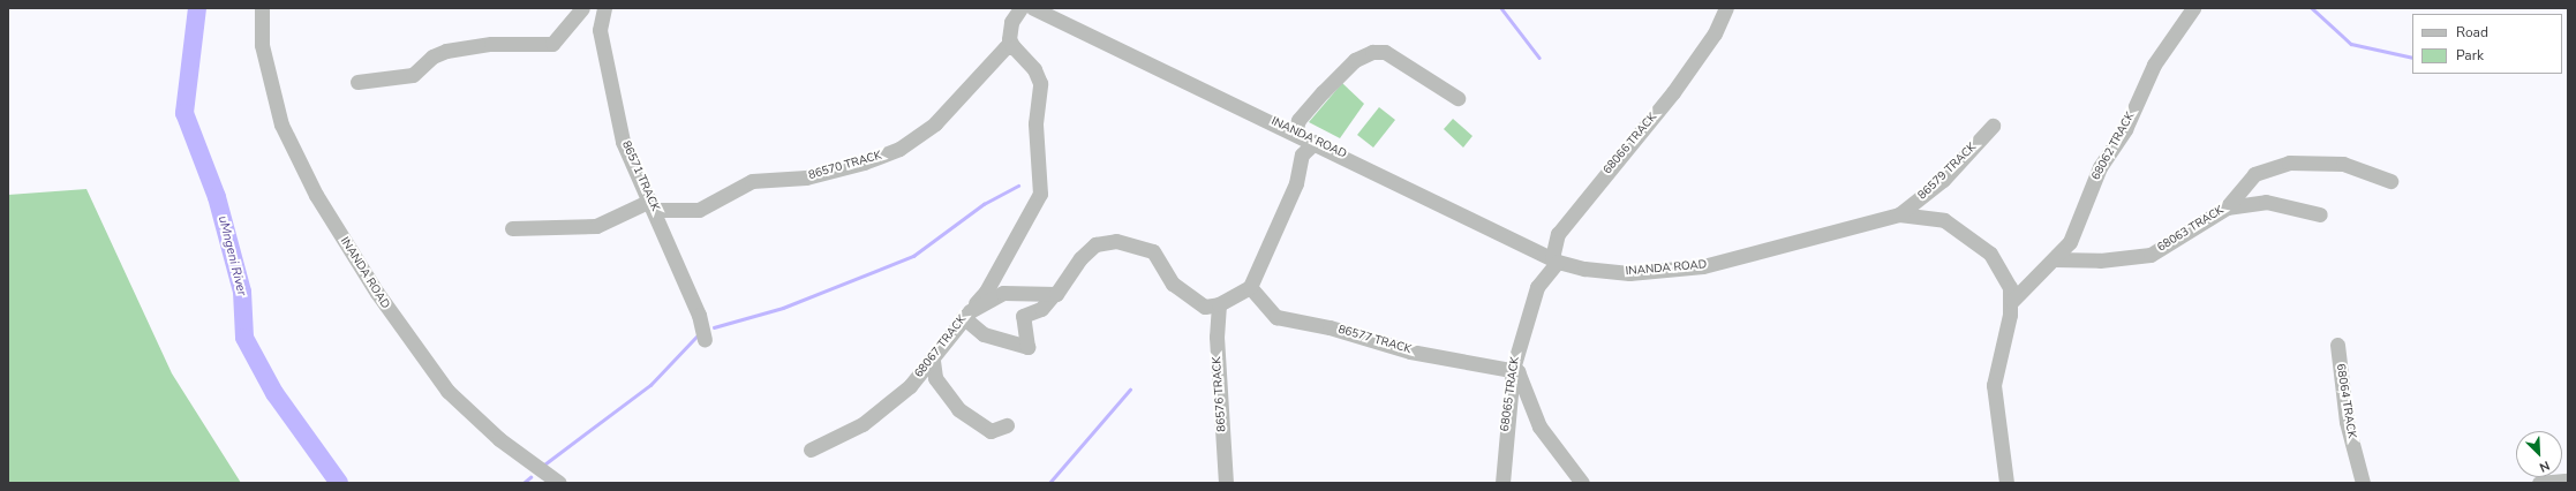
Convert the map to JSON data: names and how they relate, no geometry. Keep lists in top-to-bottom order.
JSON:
{
  "streets": {
    "street": [
      "INANDA ROAD",
      "68066 TRACK",
      "68062 TRACK",
      "86570 TRACK",
      "86579 TRACK",
      "86571 TRACK",
      "68063 TRACK",
      "86577 TRACK",
      "68067 TRACK",
      "86576 TRACK",
      "68065 TRACK",
      "68064 TRACK"
    ]
  },
  "crossings": [
    ["INANDA ROAD", "68066 TRACK"],
    ["INANDA ROAD", "68062 TRACK"],
    ["INANDA ROAD", "86579 TRACK"],
    ["INANDA ROAD", "68065 TRACK"],
    ["68066 TRACK", "68065 TRACK"],
    ["68062 TRACK", "68063 TRACK"],
    ["86570 TRACK", "86571 TRACK"],
    ["86577 TRACK", "68065 TRACK"]
  ],
  "water": ["uMngeni River"],
  "legend": ["Road", "Park"],
  "north": "bottom right"
}
